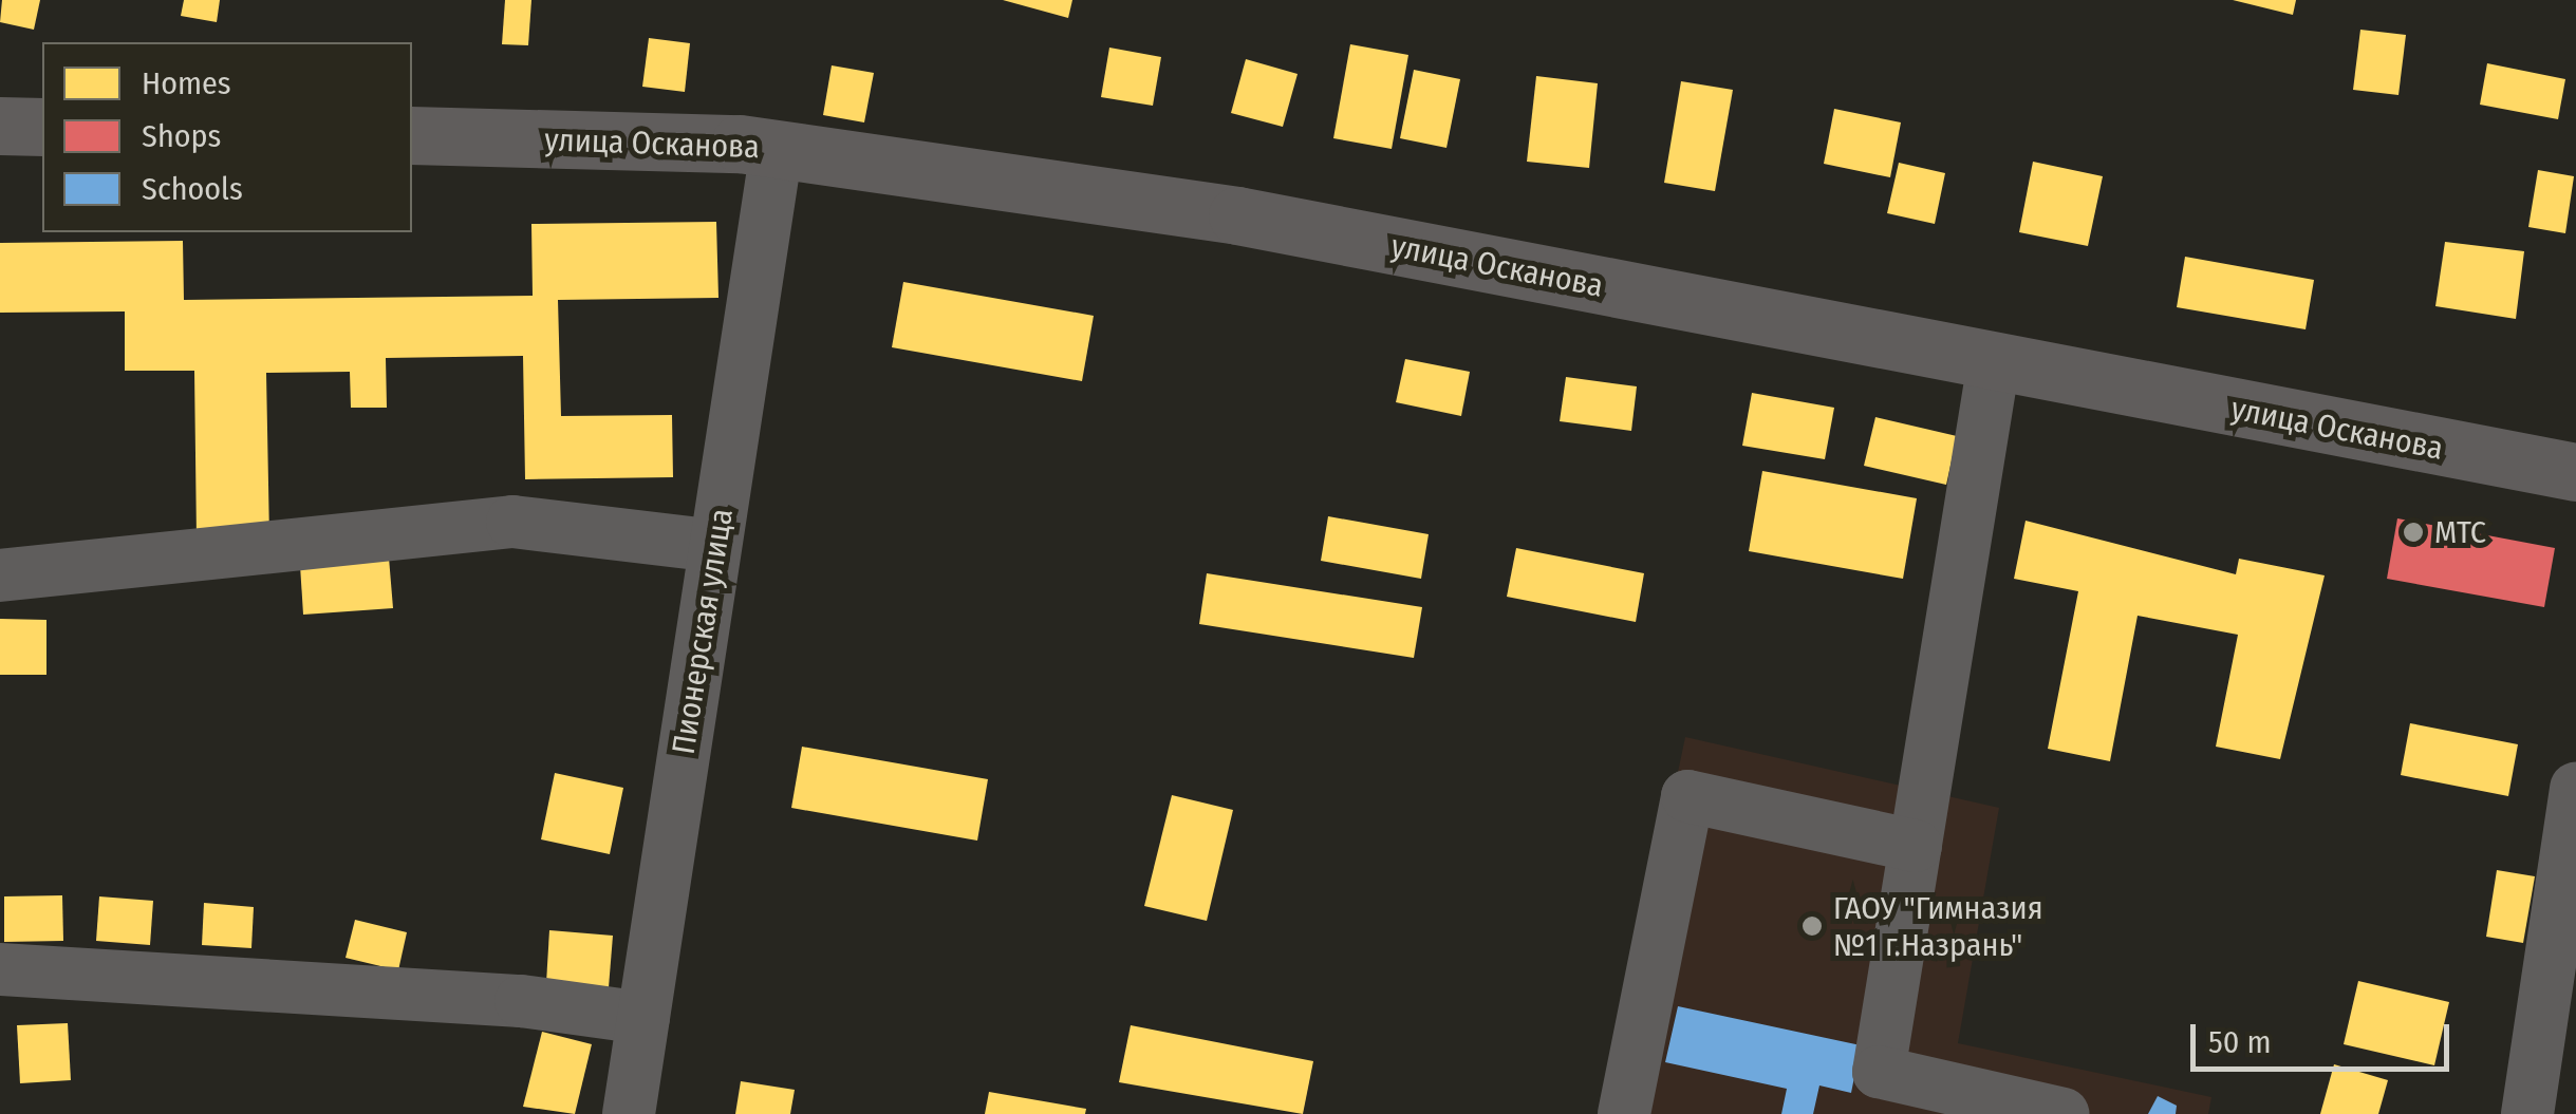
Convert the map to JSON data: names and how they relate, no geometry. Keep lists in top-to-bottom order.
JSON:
{
  "streets": {
    "main road": ["улица Осканова"],
    "street": ["Пионерская улица"]
  },
  "crossings": [
    ["улица Осканова", "Пионерская улица"]
  ],
  "places": ["МТС", "ГАОУ \"Гимназия №1 г.Назрань\""],
  "legend": ["Homes", "Shops", "Schools"],
  "scale_bar": "50 m"
}
